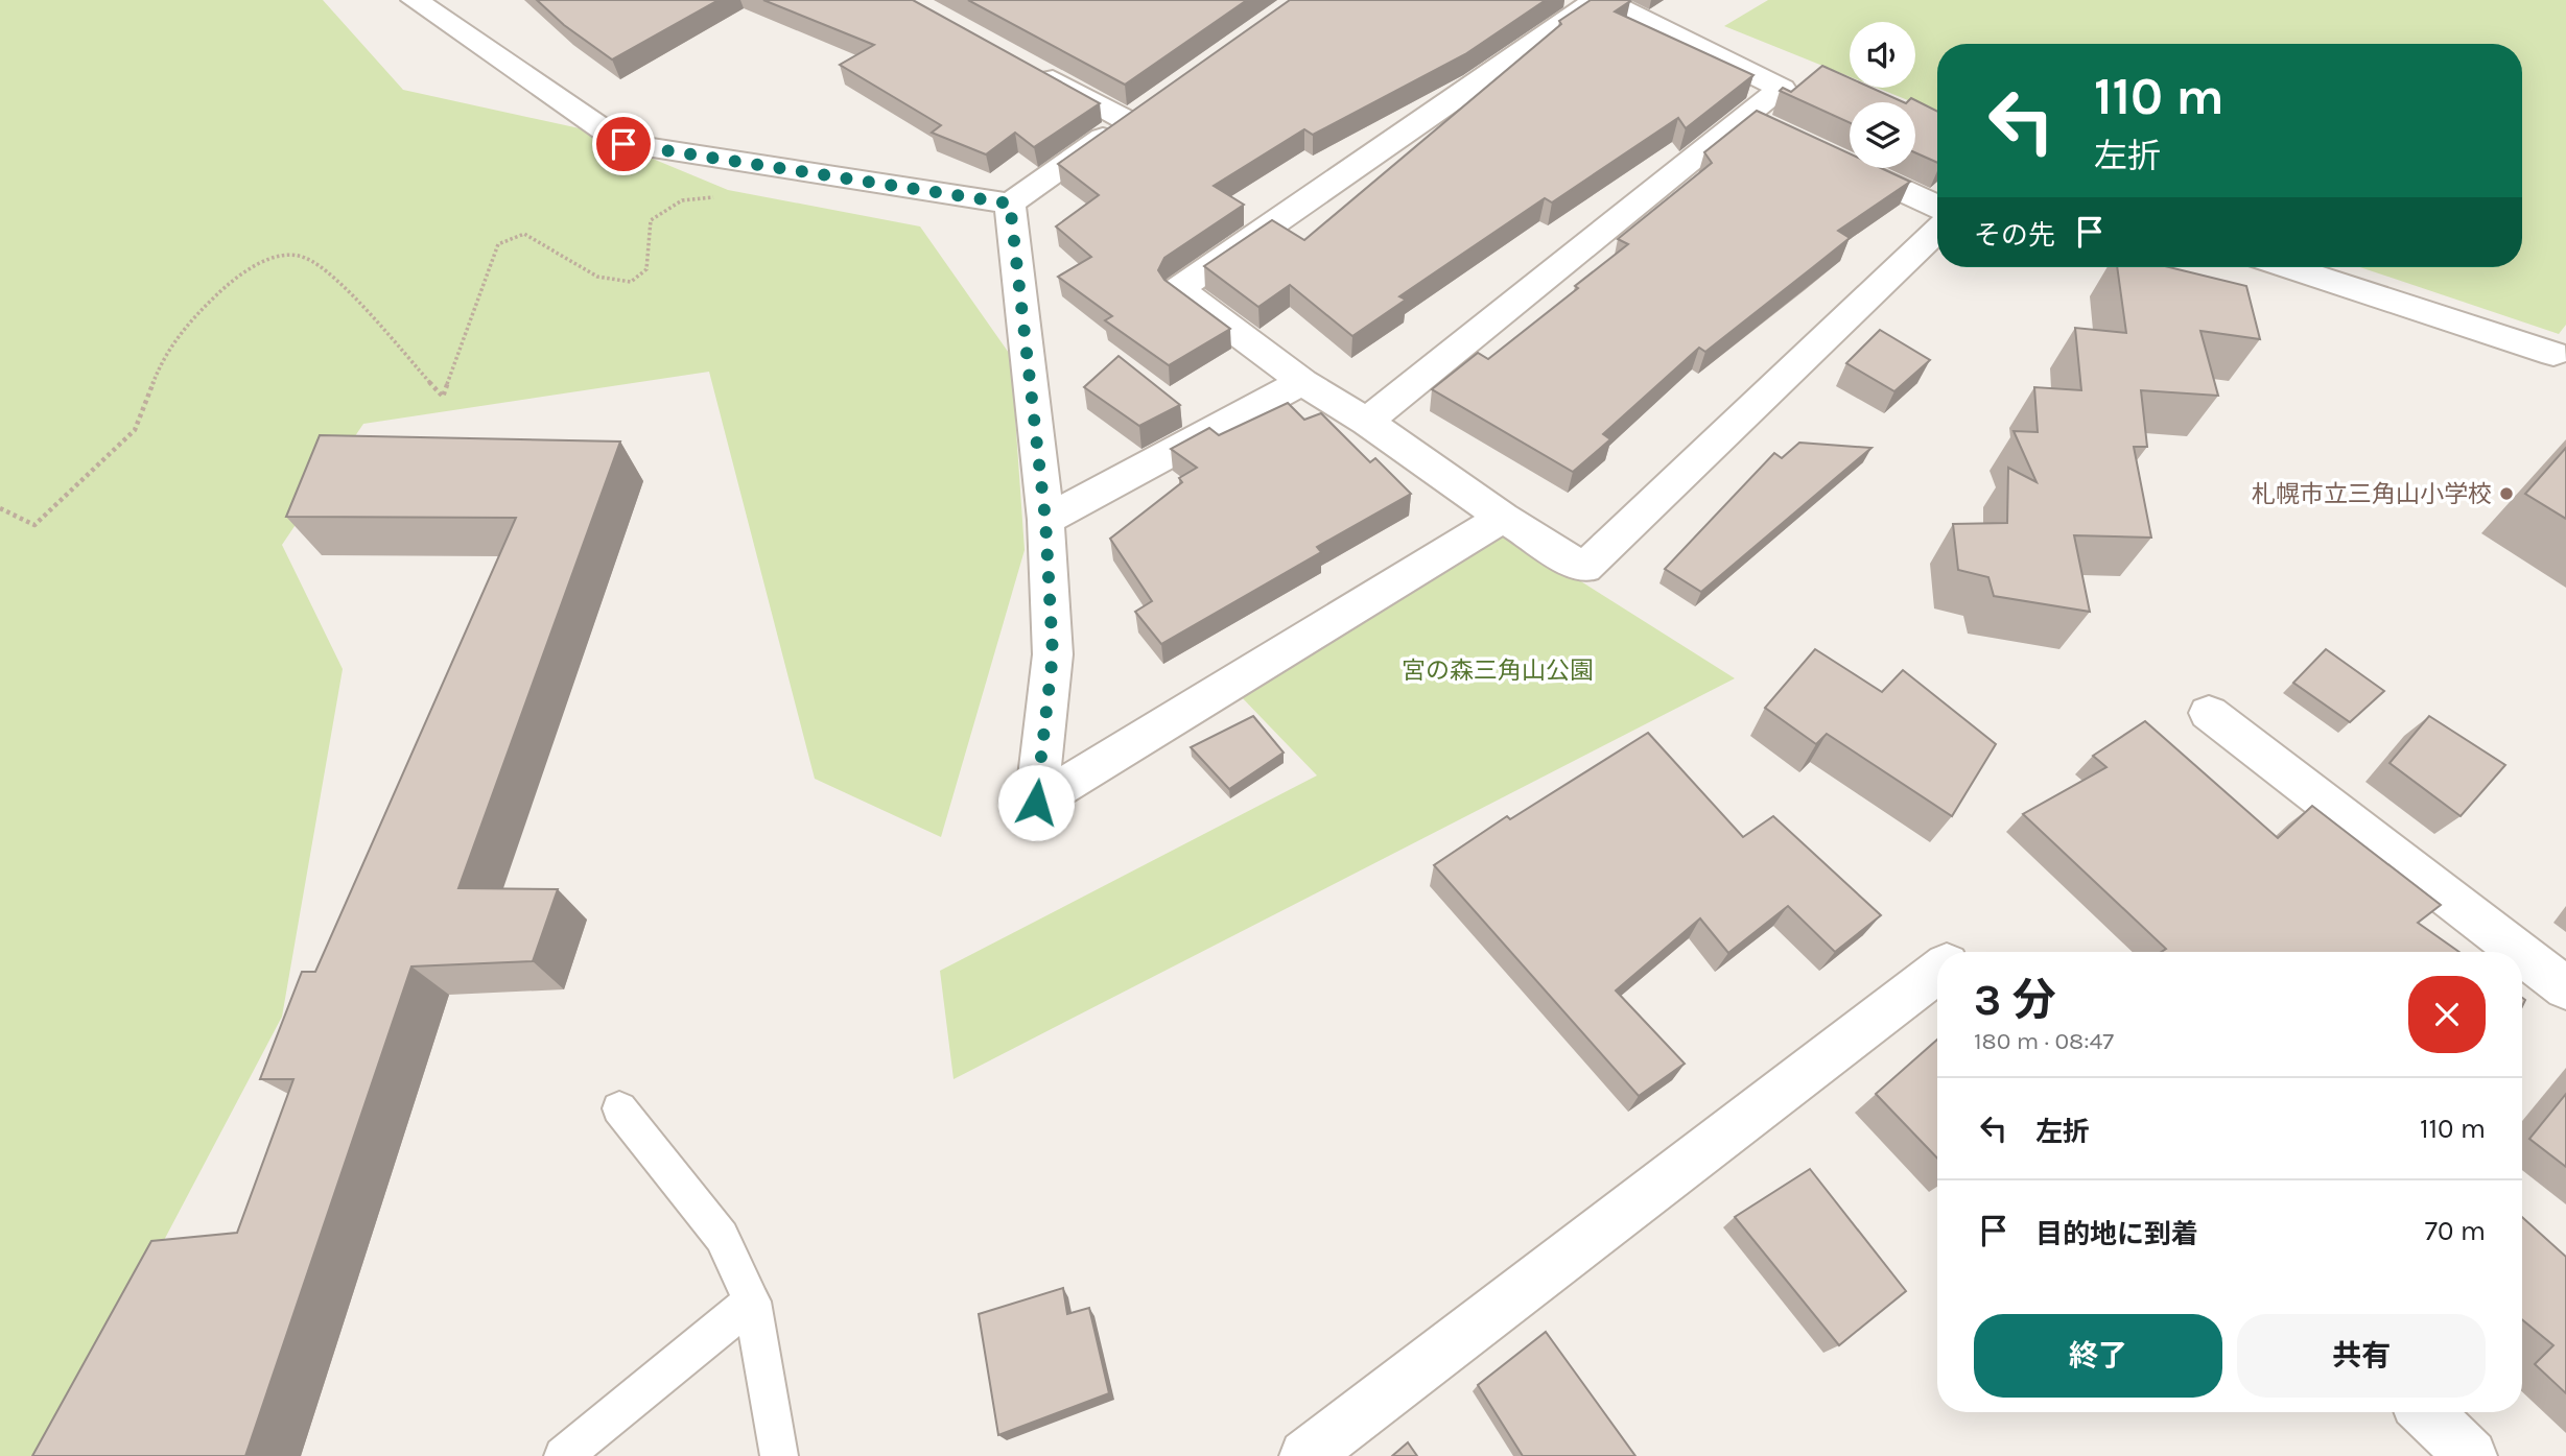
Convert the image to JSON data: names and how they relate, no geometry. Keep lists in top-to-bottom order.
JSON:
{
  "parks": ["宮の森三角山公園"],
  "places": ["札幌市立三角山小学校"],
  "page": {
    "turn": ["110 m", "左折"],
    "then": "その先",
    "heading": ["3 分", "180 m · 08:47"],
    "list": [
      {
        "name": "左折",
        "value": "110 m"
      },
      {
        "name": "目的地に到着",
        "value": "70 m"
      }
    ],
    "buttons": ["終了", "共有"]
  }
}
